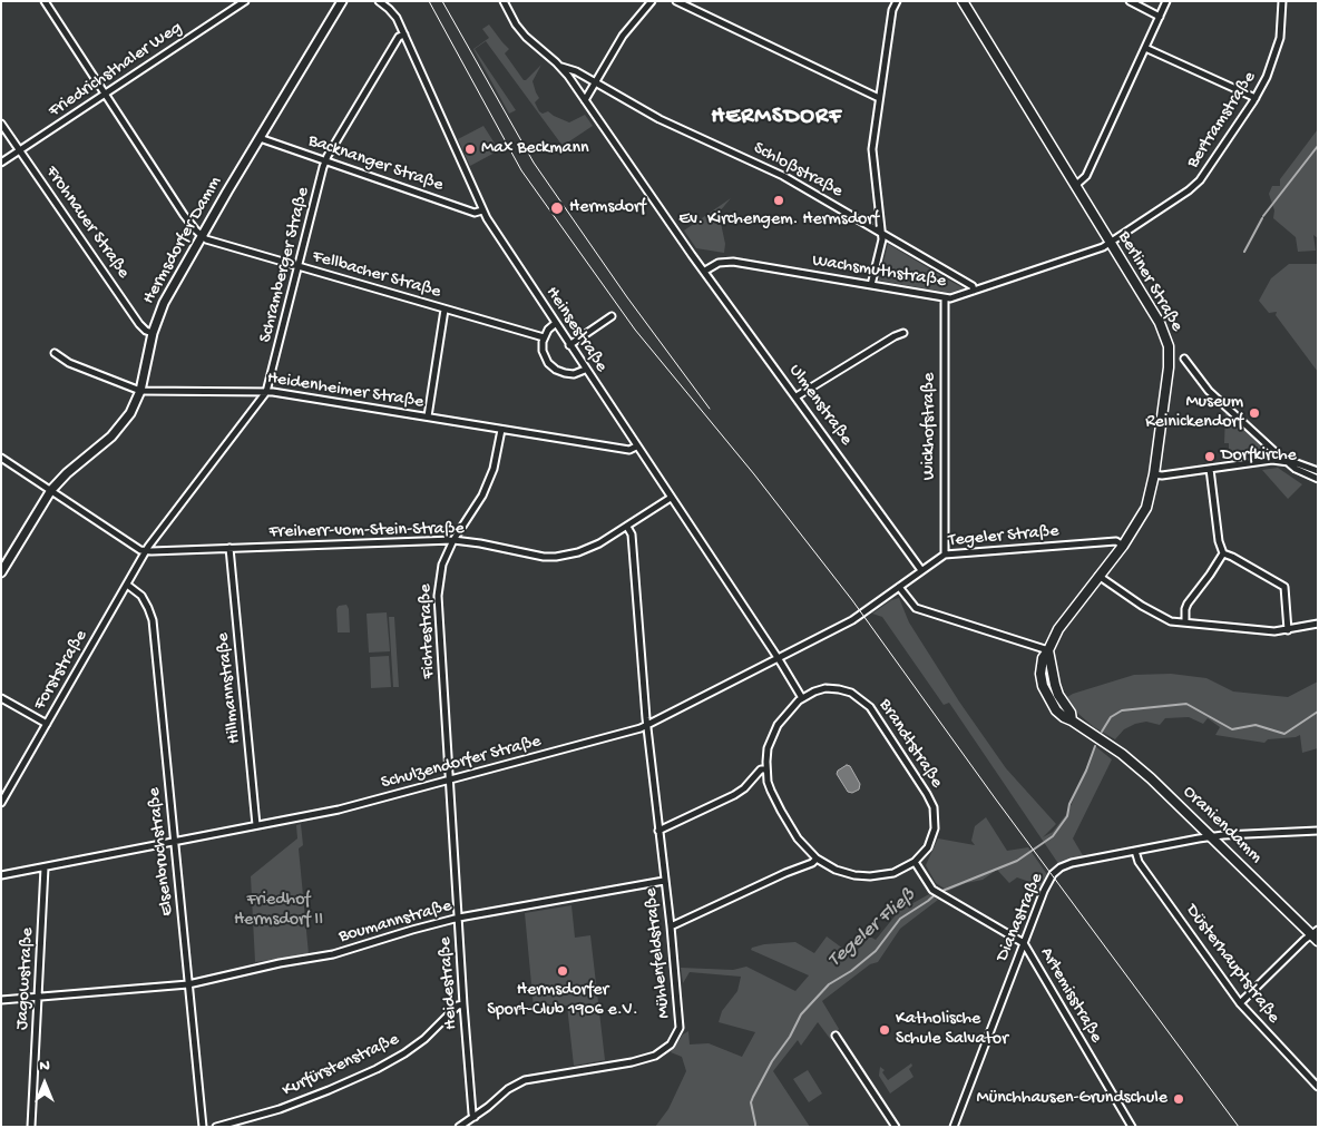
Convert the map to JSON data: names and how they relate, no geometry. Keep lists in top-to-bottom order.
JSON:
{
  "streets": {
    "main road": ["Hermsdorfer Damm", "Berliner Straße", "Oraniendamm"],
    "street": [
      "Friedrichsthaler Weg",
      "Bertramstraße",
      "Backnanger Straße",
      "Schloßstraße",
      "Frohnauer Straße",
      "Schramberger Straße",
      "Wachsmuthstraße",
      "Fellbacher Straße",
      "Heinsestraße",
      "Heidenheimer Straße",
      "Ulmenstraße",
      "Wickhofstraße",
      "Freiherr-vom-Stein-Straße",
      "Tegeler Straße",
      "Fichtestraße",
      "Forststraße",
      "Hillmannstraße",
      "Brandtstraße",
      "Schulzendorfer Straße",
      "Elsenbruchstraße",
      "Dianastraße",
      "Boumannstraße",
      "Mühlenfeldstraße",
      "Düsterhauptstraße",
      "Jagowstraße",
      "Heidestraße",
      "Artemisstraße",
      "Kurfürstenstraße"
    ]
  },
  "crossings": [
    ["Friedrichsthaler Weg", "Frohnauer Straße"],
    ["Bertramstraße", "Wachsmuthstraße"],
    ["Bertramstraße", "Berliner Straße"],
    ["Backnanger Straße", "Hermsdorfer Damm"],
    ["Backnanger Straße", "Schramberger Straße"],
    ["Backnanger Straße", "Heinsestraße"],
    ["Schloßstraße", "Wachsmuthstraße"],
    ["Schloßstraße", "Ulmenstraße"],
    ["Frohnauer Straße", "Hermsdorfer Damm"],
    ["Hermsdorfer Damm", "Fellbacher Straße"],
    ["Hermsdorfer Damm", "Heidenheimer Straße"],
    ["Schramberger Straße", "Fellbacher Straße"],
    ["Schramberger Straße", "Heinsestraße"],
    ["Schramberger Straße", "Heidenheimer Straße"],
    ["Schramberger Straße", "Freiherr-vom-Stein-Straße"],
    ["Schramberger Straße", "Forststraße"],
    ["Wachsmuthstraße", "Berliner Straße"],
    ["Wachsmuthstraße", "Ulmenstraße"],
    ["Wachsmuthstraße", "Wickhofstraße"],
    ["Berliner Straße", "Tegeler Straße"],
    ["Berliner Straße", "Oraniendamm"],
    ["Heinsestraße", "Heidenheimer Straße"],
    ["Heinsestraße", "Freiherr-vom-Stein-Straße"],
    ["Heinsestraße", "Schulzendorfer Straße"],
    ["Heidenheimer Straße", "Fichtestraße"],
    ["Ulmenstraße", "Tegeler Straße"],
    ["Wickhofstraße", "Tegeler Straße"],
    ["Freiherr-vom-Stein-Straße", "Fichtestraße"],
    ["Freiherr-vom-Stein-Straße", "Forststraße"],
    ["Freiherr-vom-Stein-Straße", "Hillmannstraße"],
    ["Freiherr-vom-Stein-Straße", "Mühlenfeldstraße"],
    ["Tegeler Straße", "Schulzendorfer Straße"],
    ["Fichtestraße", "Schulzendorfer Straße"],
    ["Fichtestraße", "Heidestraße"],
    ["Forststraße", "Elsenbruchstraße"],
    ["Hillmannstraße", "Schulzendorfer Straße"],
    ["Brandtstraße", "Artemisstraße"],
    ["Schulzendorfer Straße", "Elsenbruchstraße"],
    ["Schulzendorfer Straße", "Mühlenfeldstraße"],
    ["Schulzendorfer Straße", "Jagowstraße"],
    ["Schulzendorfer Straße", "Heidestraße"],
    ["Oraniendamm", "Dianastraße"],
    ["Elsenbruchstraße", "Boumannstraße"],
    ["Dianastraße", "Düsterhauptstraße"],
    ["Dianastraße", "Artemisstraße"],
    ["Boumannstraße", "Mühlenfeldstraße"],
    ["Boumannstraße", "Jagowstraße"],
    ["Boumannstraße", "Heidestraße"],
    ["Mühlenfeldstraße", "Heidestraße"],
    ["Heidestraße", "Kurfürstenstraße"]
  ],
  "districts": ["HERMSDORF"],
  "water": ["Tegeler Fließ"],
  "parks": ["Friedhof Hermsdorf II"],
  "places": [
    "Max Beckmann",
    "Ev. Kirchengem. Hermsdorf",
    "Hermsdorf",
    "Museum Reinickendorf",
    "Dorfkirche",
    "Hermsdorfer Sport-Club 1906 e.V.",
    "Katholische Schule Salvator",
    "Münchhausen-Grundschule"
  ],
  "north": "top"
}
